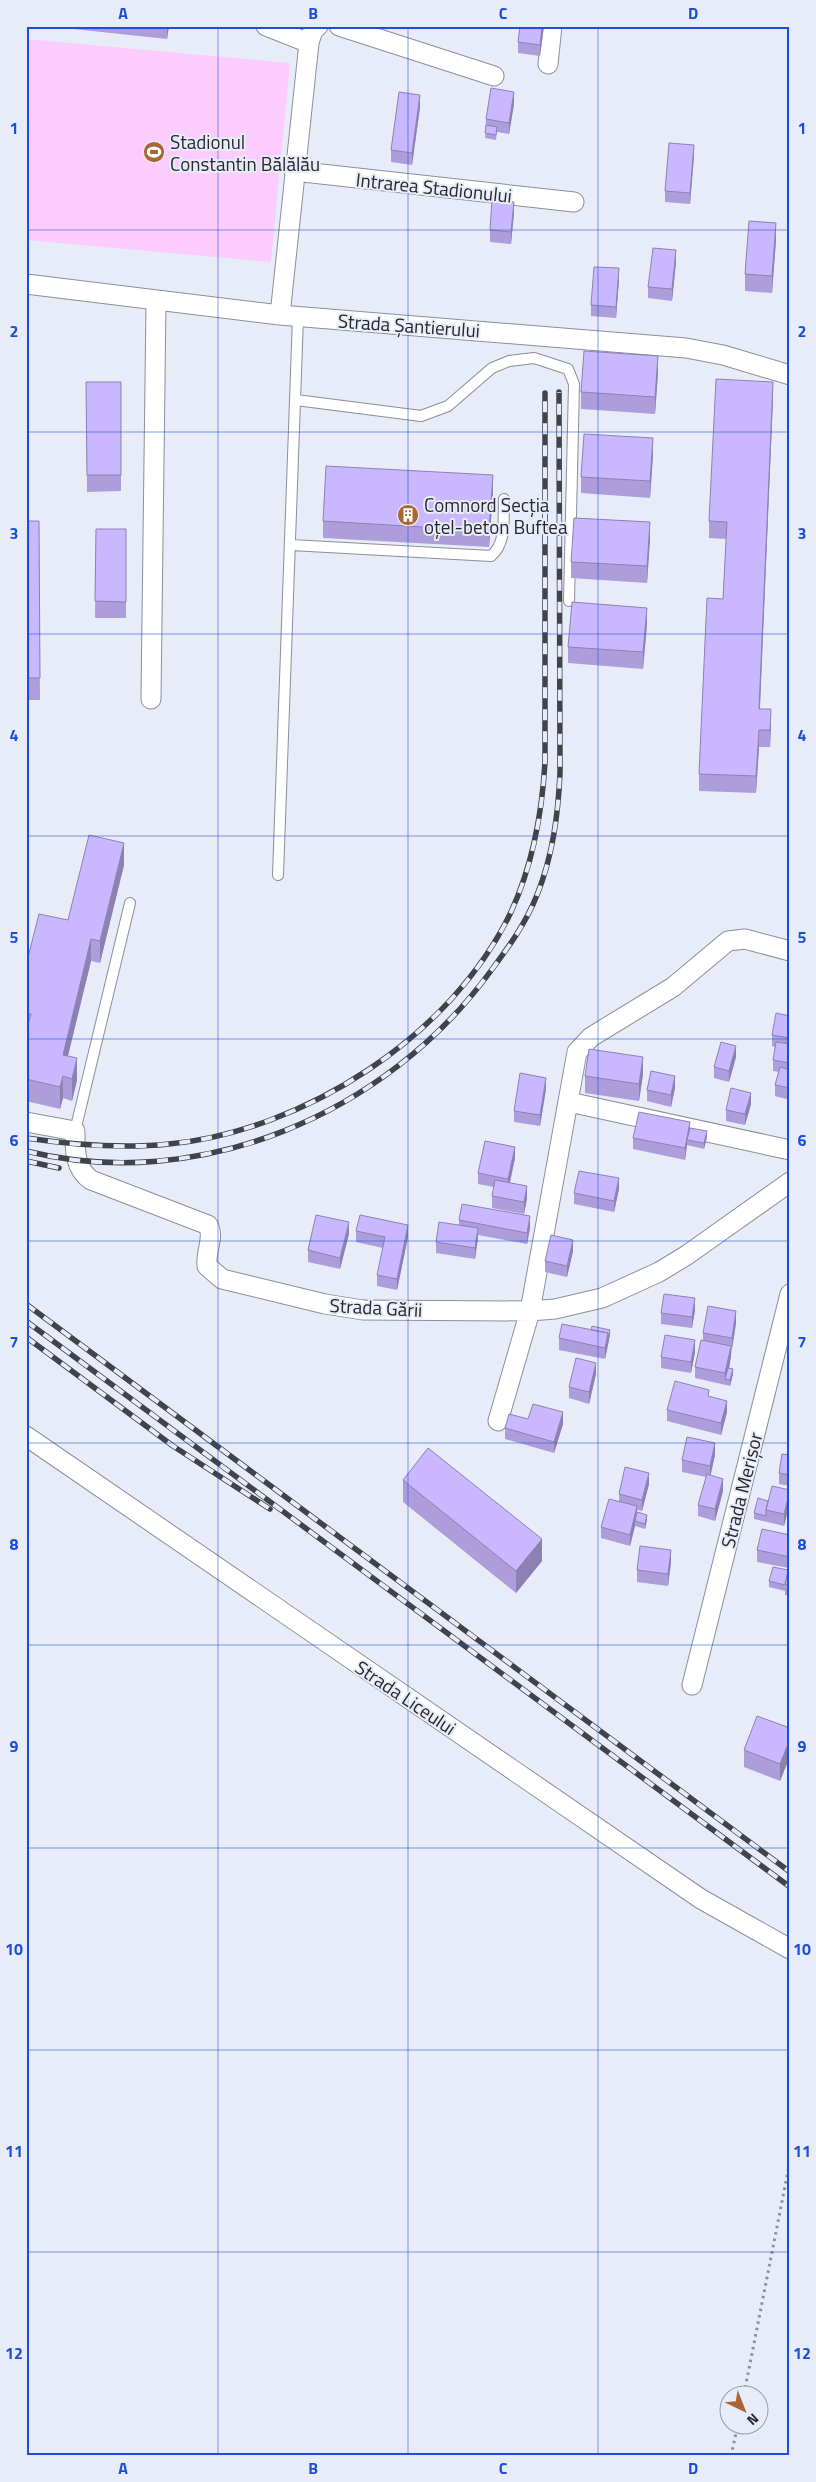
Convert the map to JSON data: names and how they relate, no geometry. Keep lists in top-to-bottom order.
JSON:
{
  "streets": {
    "street": [
      "Intrarea Stadionului",
      "Strada Șantierului",
      "Strada Gării",
      "Strada Merișor",
      "Strada Liceului"
    ]
  },
  "places": {
    "sports": ["Stadionul Constantin Bălălău"],
    "building": ["Comnord Secția oțel-beton Buftea"]
  },
  "north": "bottom right",
  "grid": {
    "columns": [
      "A",
      "B",
      "C",
      "D"
    ],
    "rows": [
      "1",
      "2",
      "3",
      "4",
      "5",
      "6",
      "7",
      "8",
      "9",
      "10",
      "11",
      "12"
    ]
  }
}
